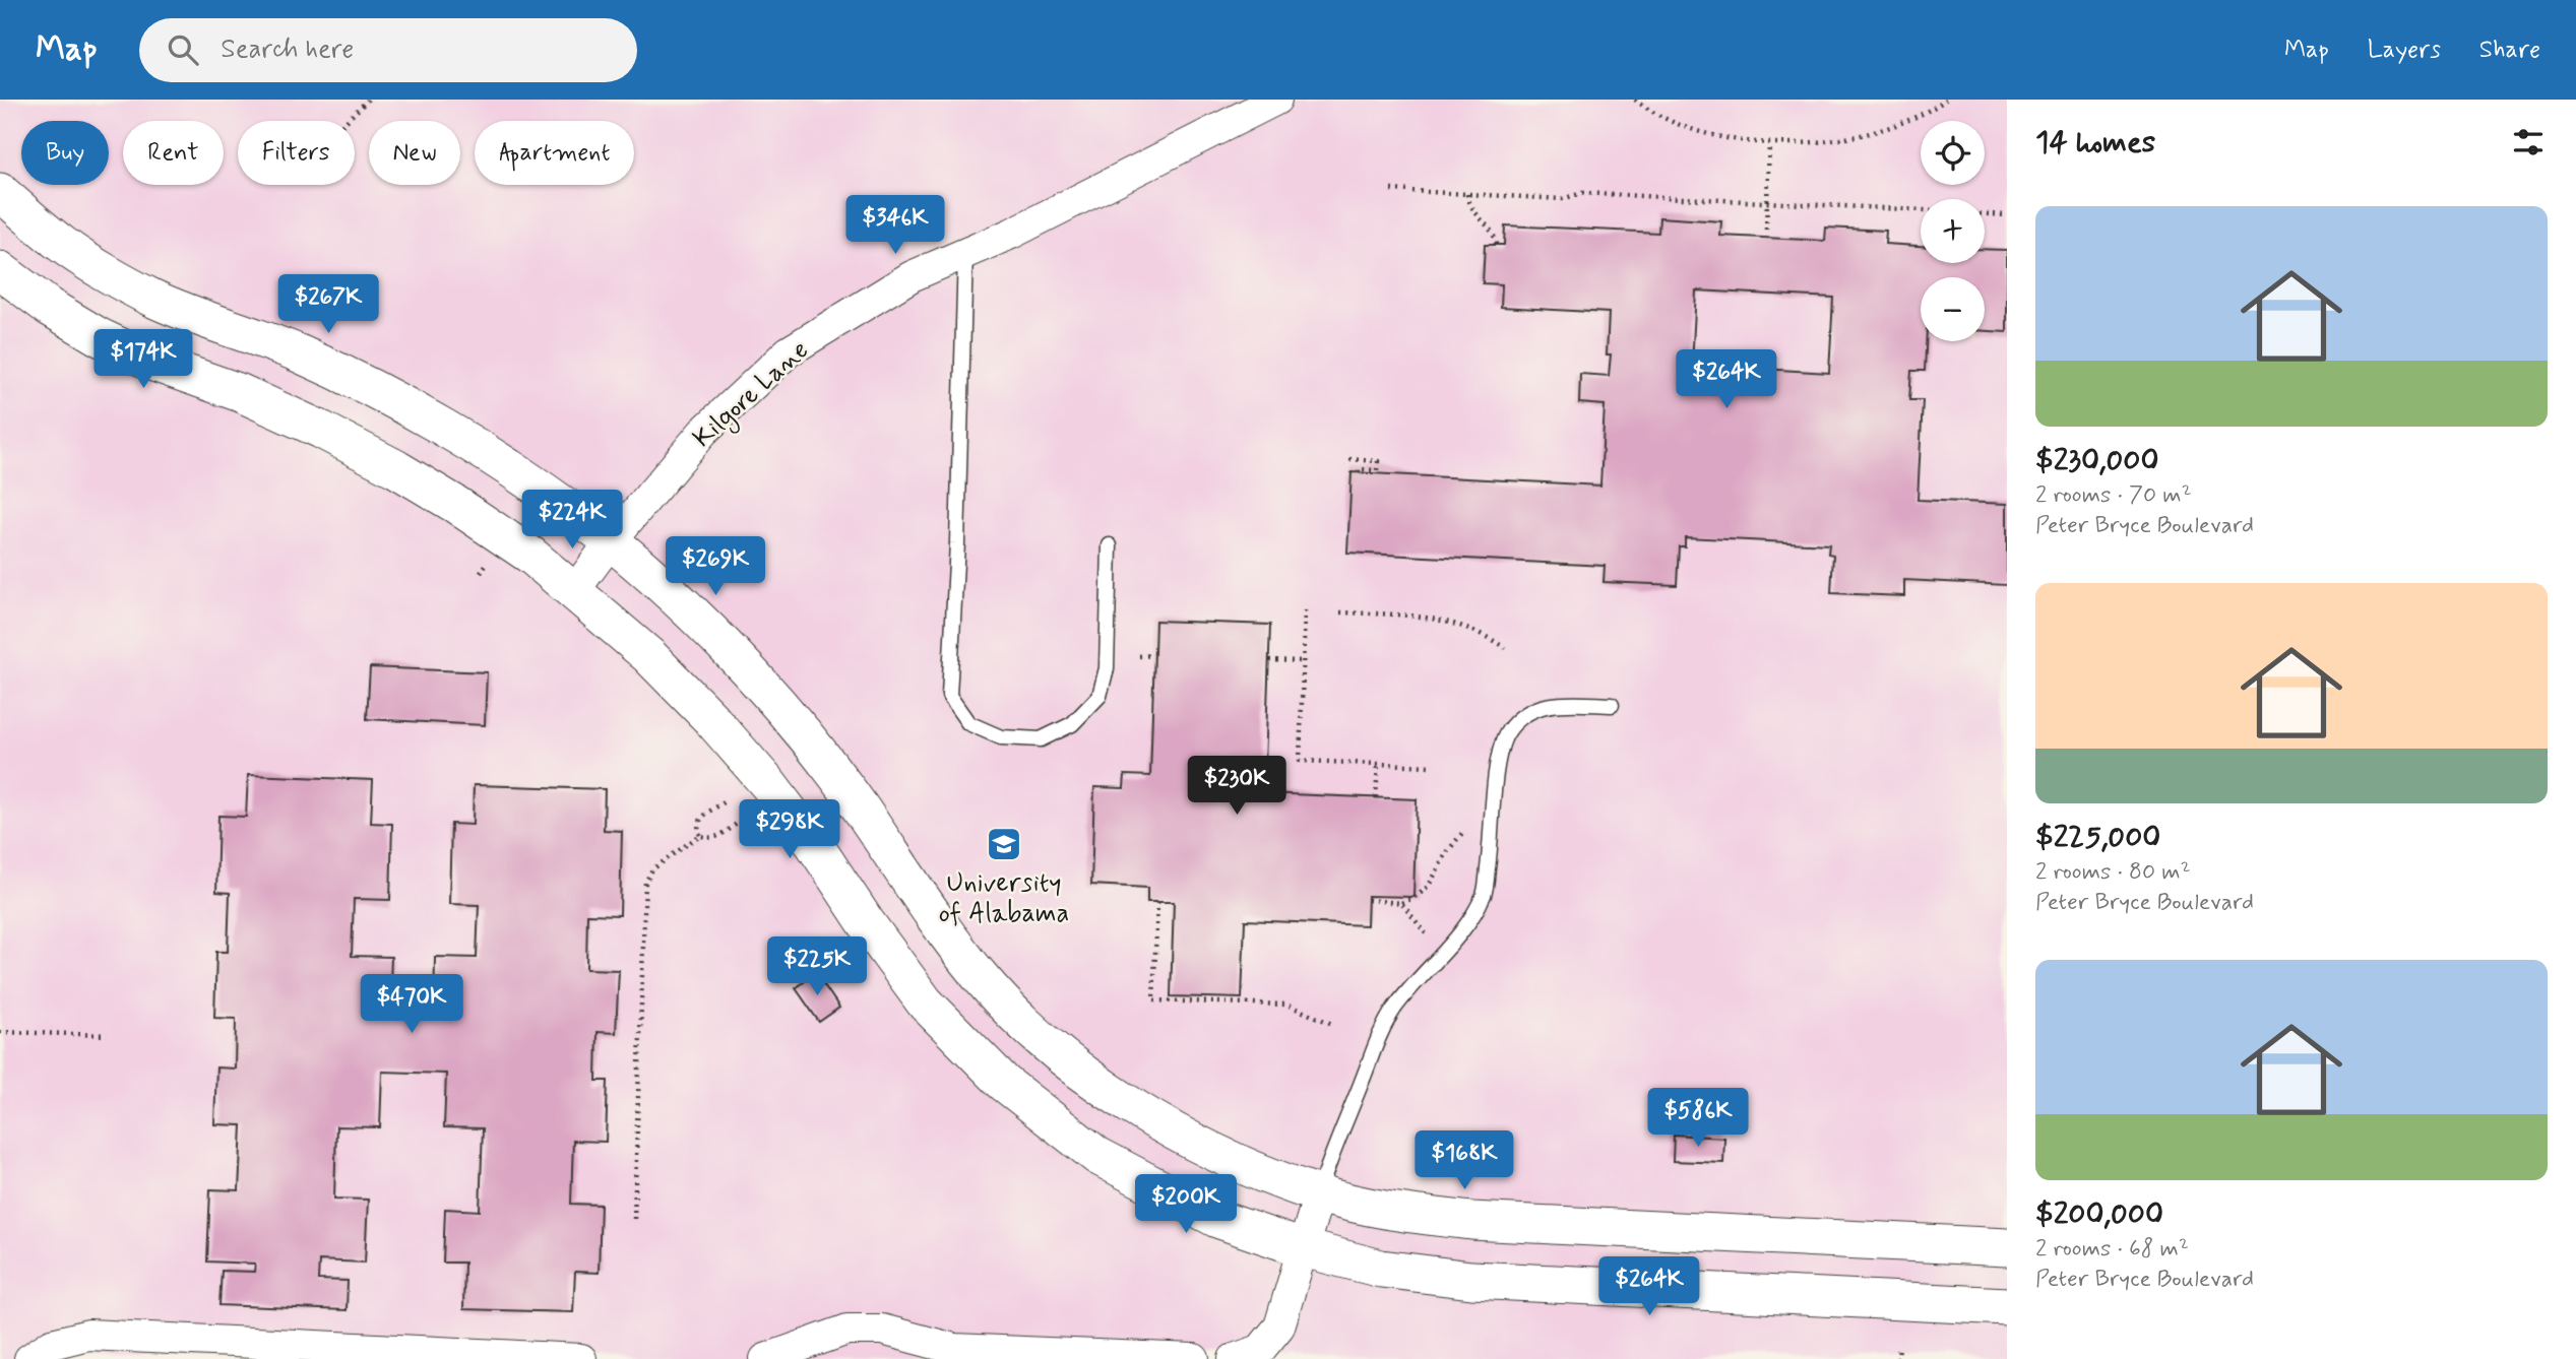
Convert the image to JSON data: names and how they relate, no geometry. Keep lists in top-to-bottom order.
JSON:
{
  "streets": {
    "street": ["Kilgore Lane"]
  },
  "places": {
    "school or university": ["University of Alabama"]
  },
  "page": {
    "header": "Map",
    "search": "Search here",
    "nav": ["Map", "Layers", "Share"],
    "heading": "14 homes",
    "map_buttons": ["+", "−"],
    "chip": [
      "Buy",
      "Rent",
      "Filters",
      "New",
      "Apartment"
    ],
    "list": [
      {
        "name": "$230,000",
        "note": "2 rooms · 70 m² · Peter Bryce Boulevard"
      },
      {
        "name": "$225,000",
        "note": "2 rooms · 80 m² · Peter Bryce Boulevard"
      },
      {
        "name": "$200,000",
        "note": "2 rooms · 68 m² · Peter Bryce Boulevard"
      }
    ],
    "price": [
      "$346K",
      "$267K",
      "$174K",
      "$264K",
      "$224K",
      "$269K",
      "$230K",
      "$298K",
      "$225K",
      "$470K",
      "$586K",
      "$168K",
      "$200K",
      "$264K"
    ]
  }
}
